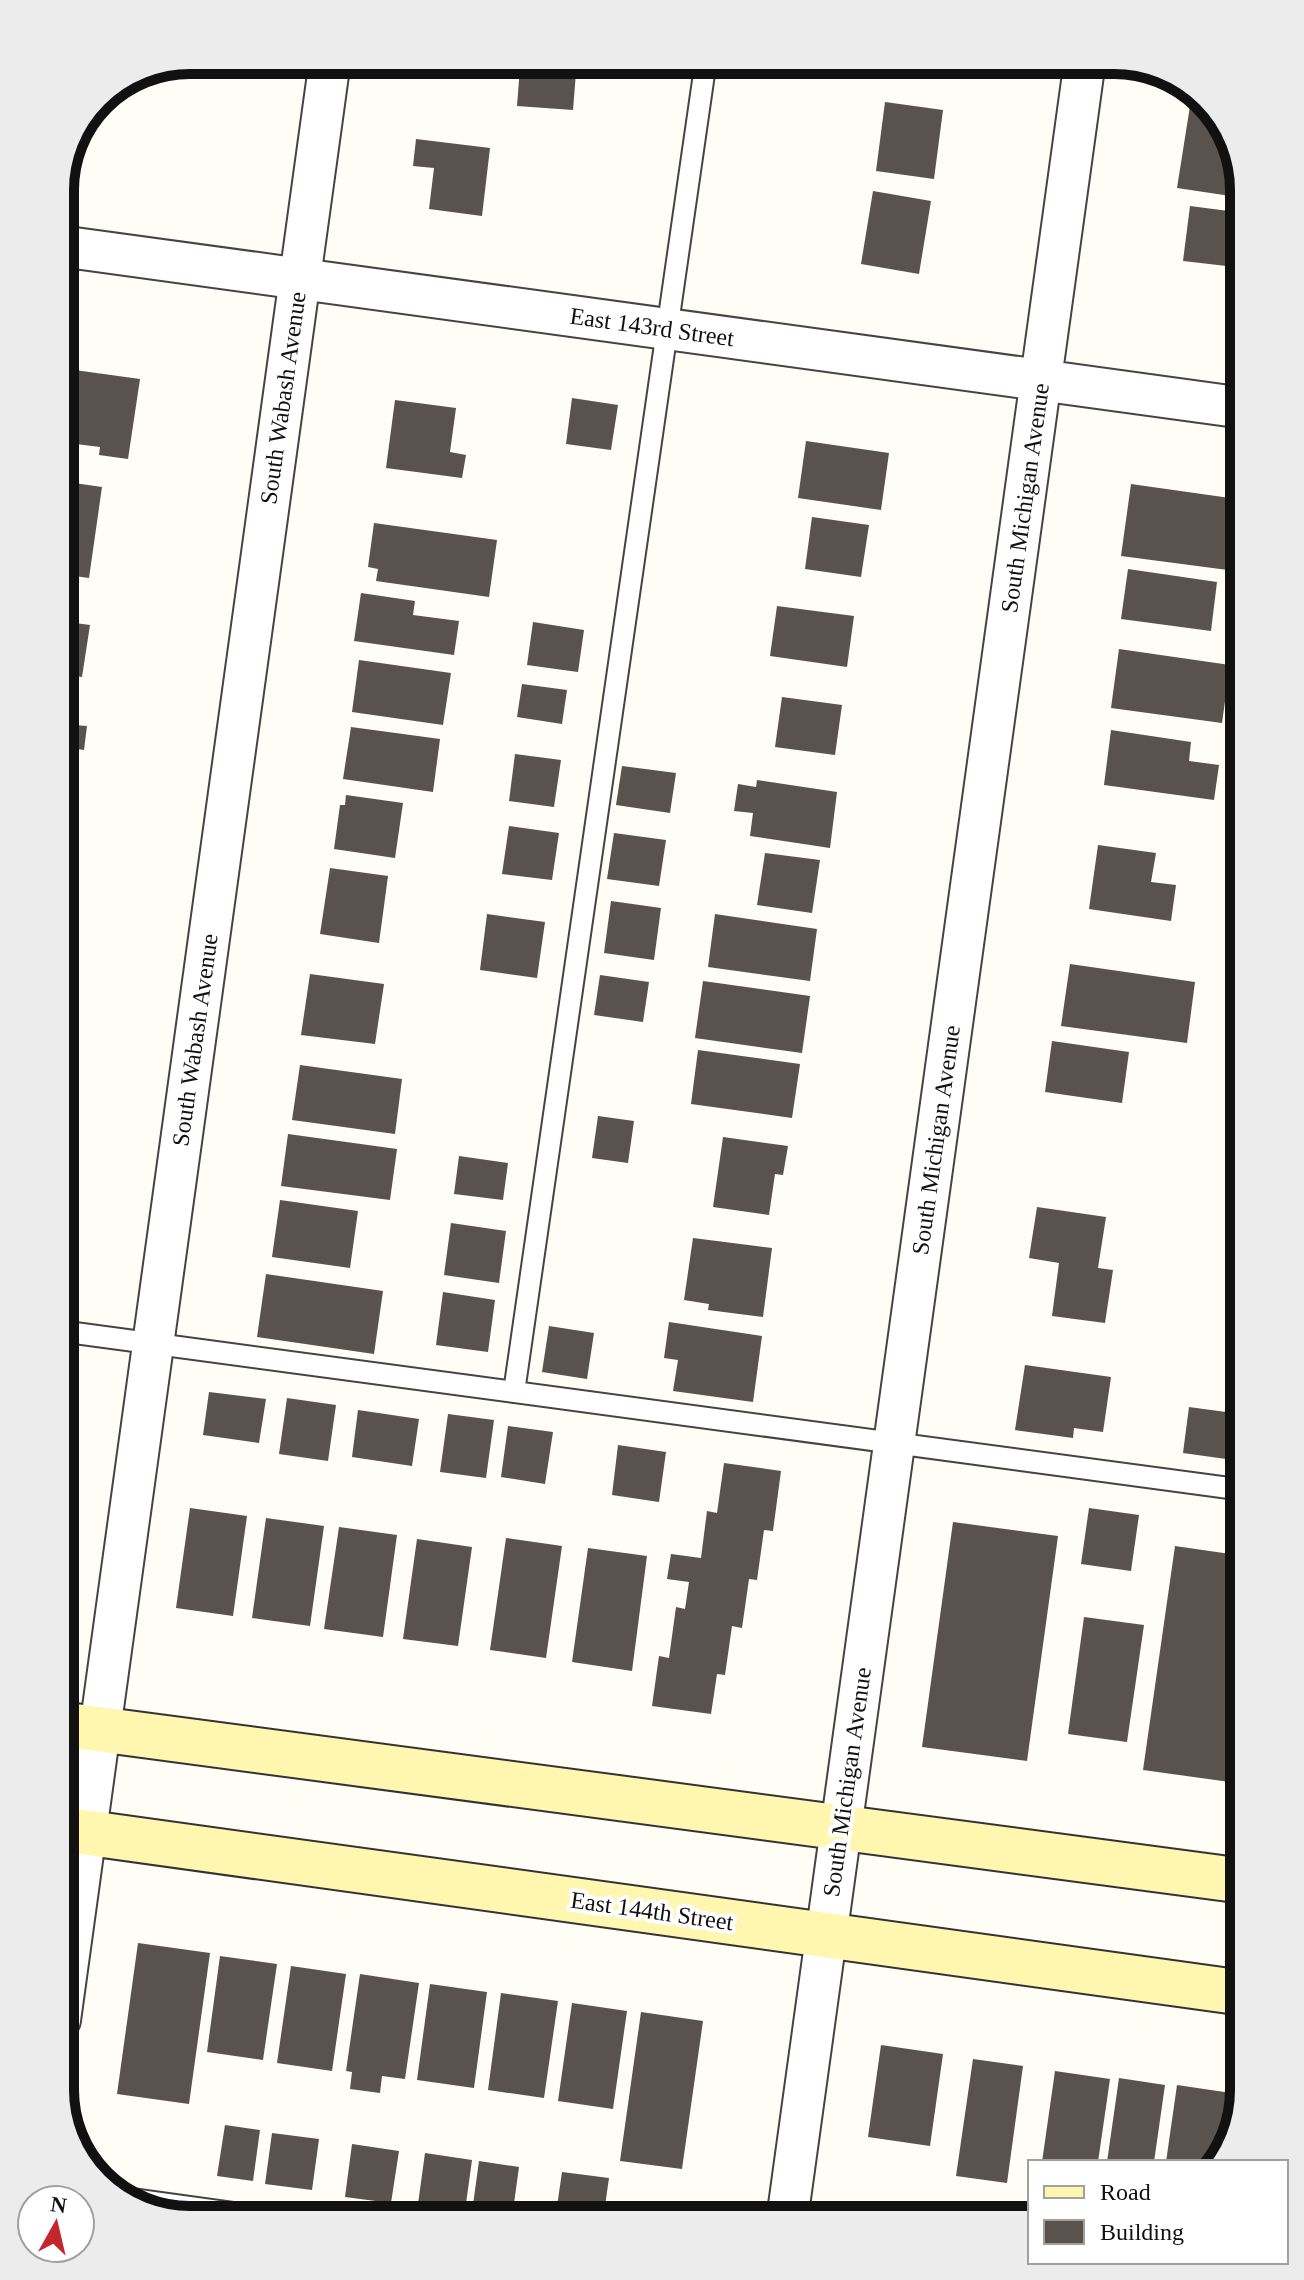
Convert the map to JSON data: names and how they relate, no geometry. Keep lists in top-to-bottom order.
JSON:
{
  "streets": {
    "street": [
      "East 143rd Street",
      "South Wabash Avenue",
      "South Michigan Avenue",
      "East 144th Street"
    ]
  },
  "crossings": [
    ["East 143rd Street", "South Wabash Avenue"],
    ["East 143rd Street", "South Michigan Avenue"],
    ["South Michigan Avenue", "East 144th Street"]
  ],
  "legend": ["Road", "Building"],
  "north": "top"
}
